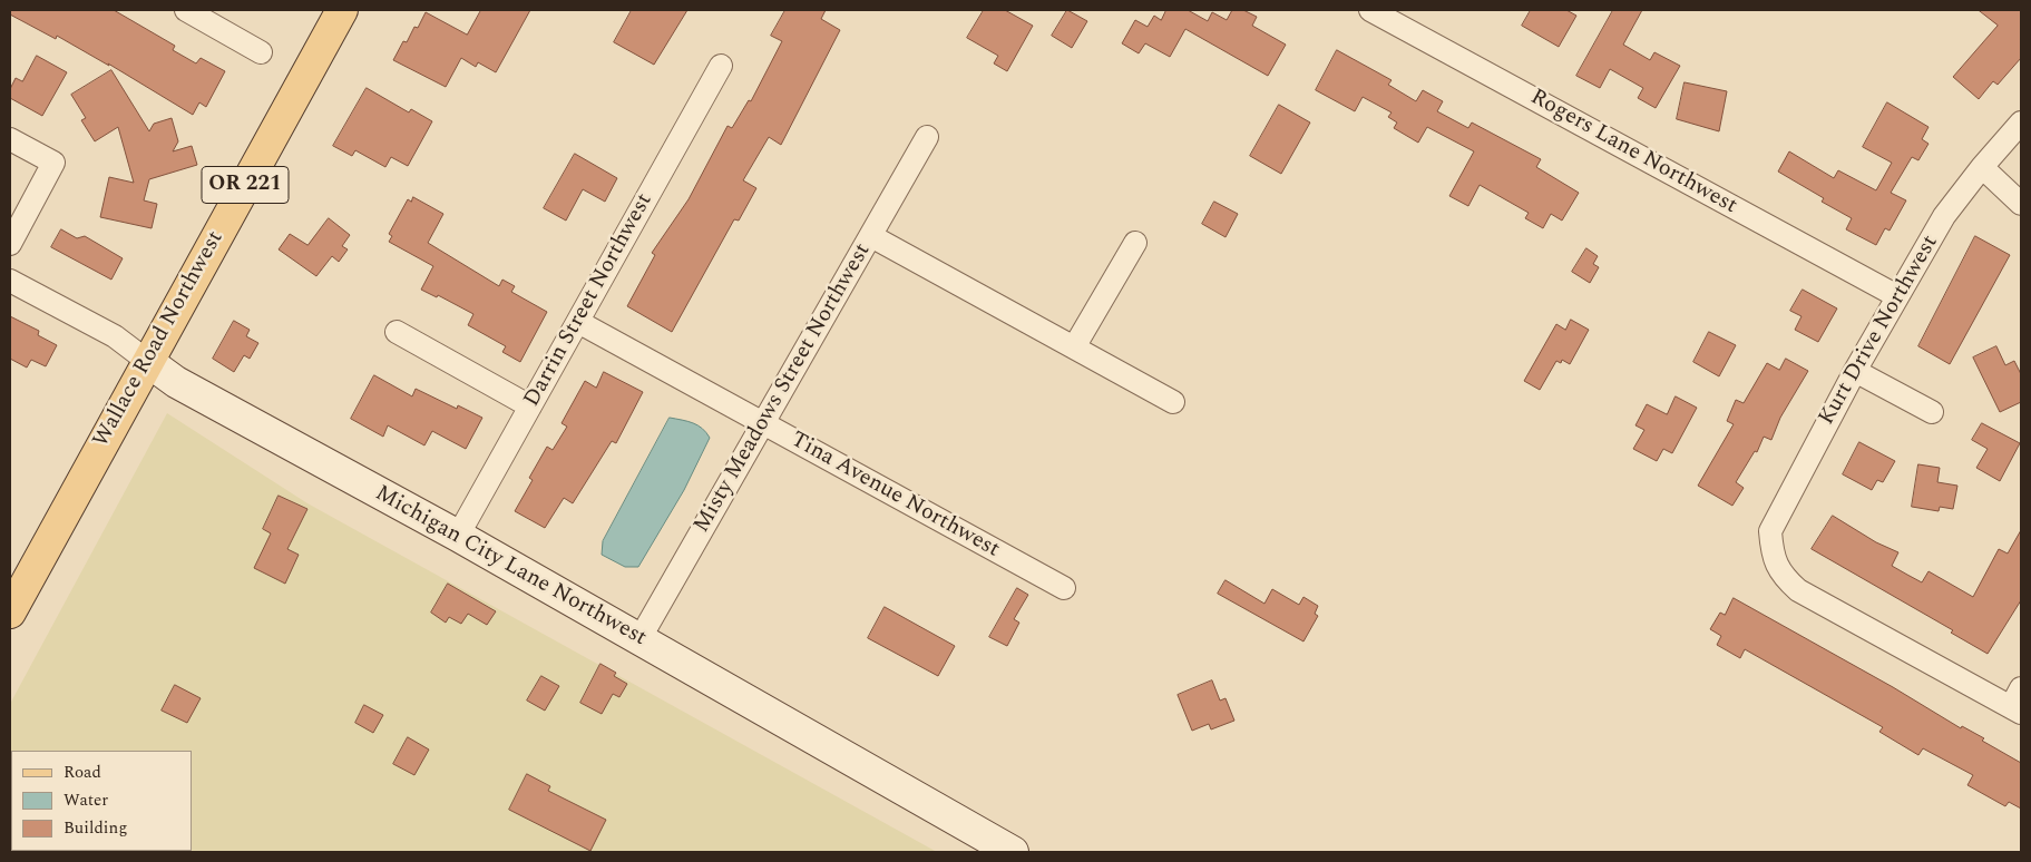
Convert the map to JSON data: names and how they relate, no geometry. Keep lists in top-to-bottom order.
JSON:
{
  "streets": {
    "main road": ["OR 221", "Wallace Road Northwest"],
    "street": [
      "Rogers Lane Northwest",
      "Darrin Street Northwest",
      "Kurt Drive Northwest",
      "Misty Meadows Street Northwest",
      "Tina Avenue Northwest",
      "Michigan City Lane Northwest"
    ]
  },
  "crossings": [
    ["Rogers Lane Northwest", "Kurt Drive Northwest"],
    ["Darrin Street Northwest", "Tina Avenue Northwest"],
    ["Darrin Street Northwest", "Michigan City Lane Northwest"],
    ["Wallace Road Northwest", "Michigan City Lane Northwest"],
    ["Misty Meadows Street Northwest", "Tina Avenue Northwest"],
    ["Misty Meadows Street Northwest", "Michigan City Lane Northwest"]
  ],
  "legend": ["Road", "Water", "Building"]
}
